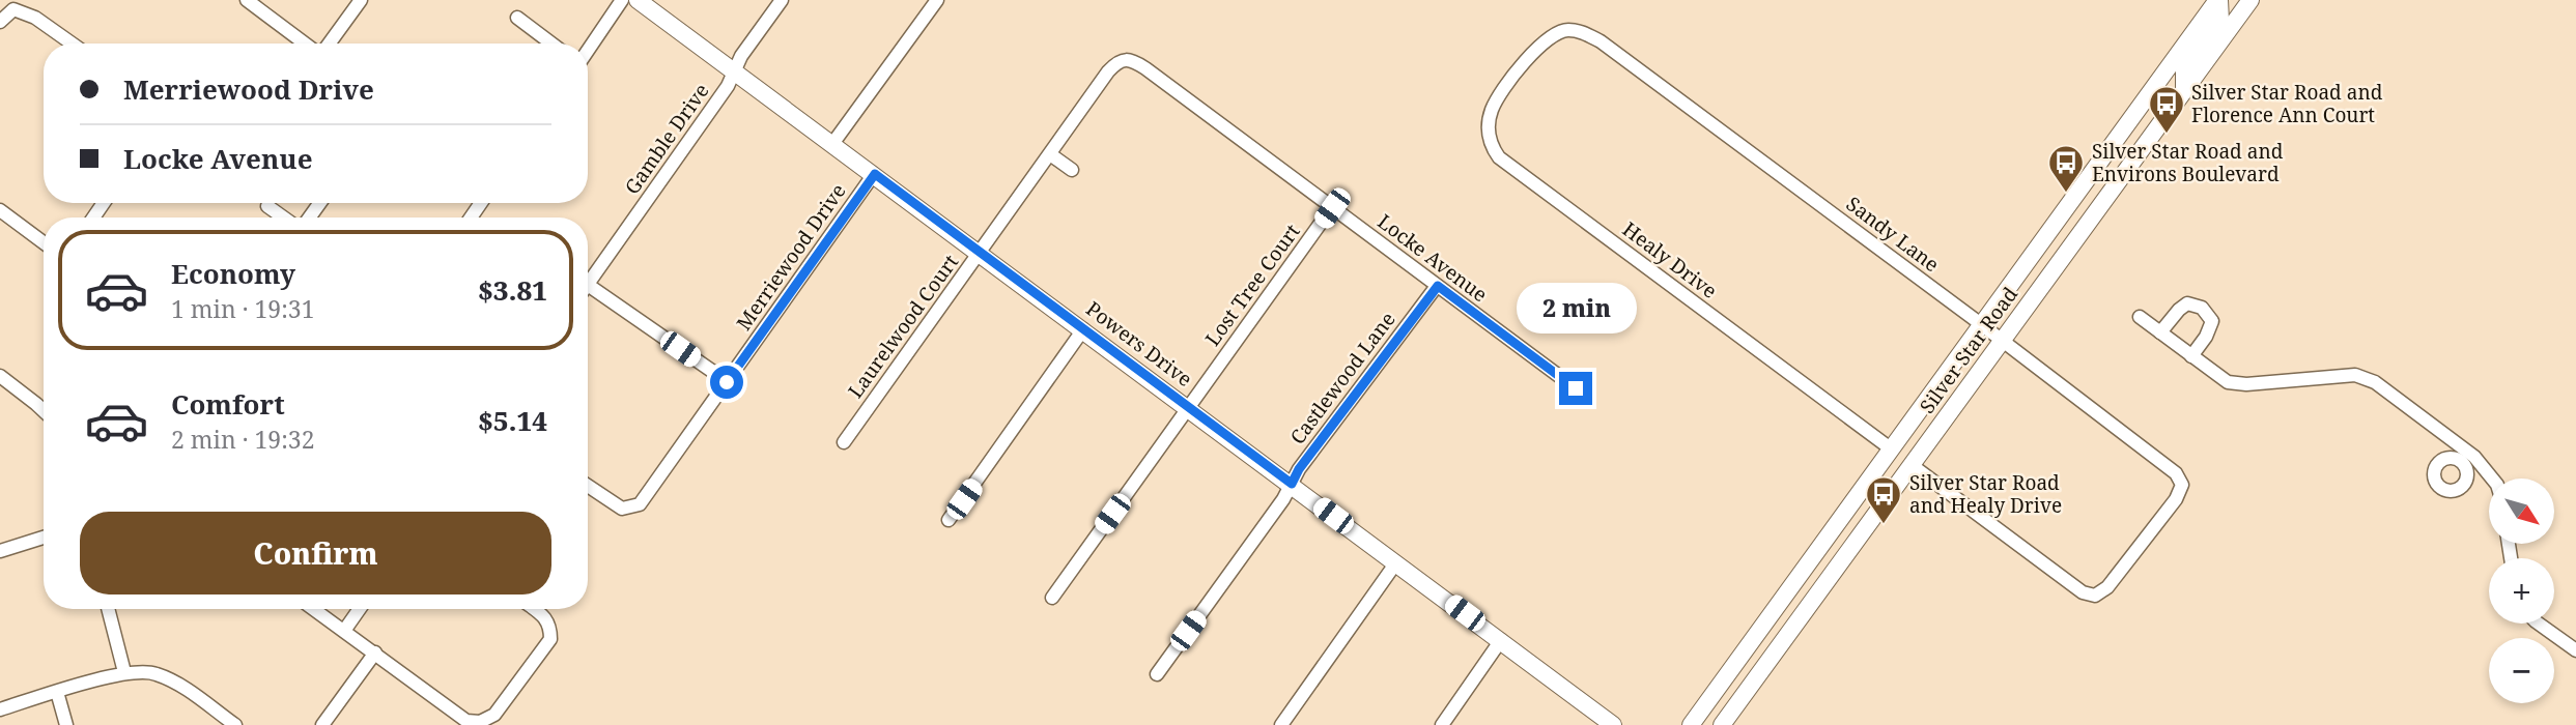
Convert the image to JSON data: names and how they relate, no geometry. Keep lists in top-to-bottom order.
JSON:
{
  "streets": {
    "main road": ["Powers Drive", "Silver Star Road"],
    "street": [
      "Gamble Drive",
      "Sandy Lane",
      "Merriewood Drive",
      "Locke Avenue",
      "Healy Drive",
      "Lost Tree Court",
      "Laurelwood Court",
      "Castlewood Lane"
    ]
  },
  "crossings": [
    ["Gamble Drive", "Powers Drive"],
    ["Sandy Lane", "Healy Drive"],
    ["Sandy Lane", "Silver Star Road"],
    ["Merriewood Drive", "Powers Drive"],
    ["Locke Avenue", "Lost Tree Court"],
    ["Locke Avenue", "Laurelwood Court"],
    ["Locke Avenue", "Castlewood Lane"],
    ["Healy Drive", "Silver Star Road"],
    ["Lost Tree Court", "Powers Drive"],
    ["Laurelwood Court", "Powers Drive"],
    ["Powers Drive", "Castlewood Lane"]
  ],
  "places": {
    "bus stop": ["Silver Star Road and Florence Ann Court", "Silver Star Road and Environs Boulevard", "Silver Star Road and Healy Drive"]
  },
  "north": "bottom right",
  "page": {
    "banner": ["Merriewood Drive", "Locke Avenue"],
    "list": [
      {
        "name": "Economy",
        "note": "1 min · 19:31",
        "value": "$3.81"
      },
      {
        "name": "Comfort",
        "note": "2 min · 19:32",
        "value": "$5.14"
      }
    ],
    "bubble": "2 min",
    "map_buttons": ["+", "−"],
    "buttons": "Confirm"
  }
}
